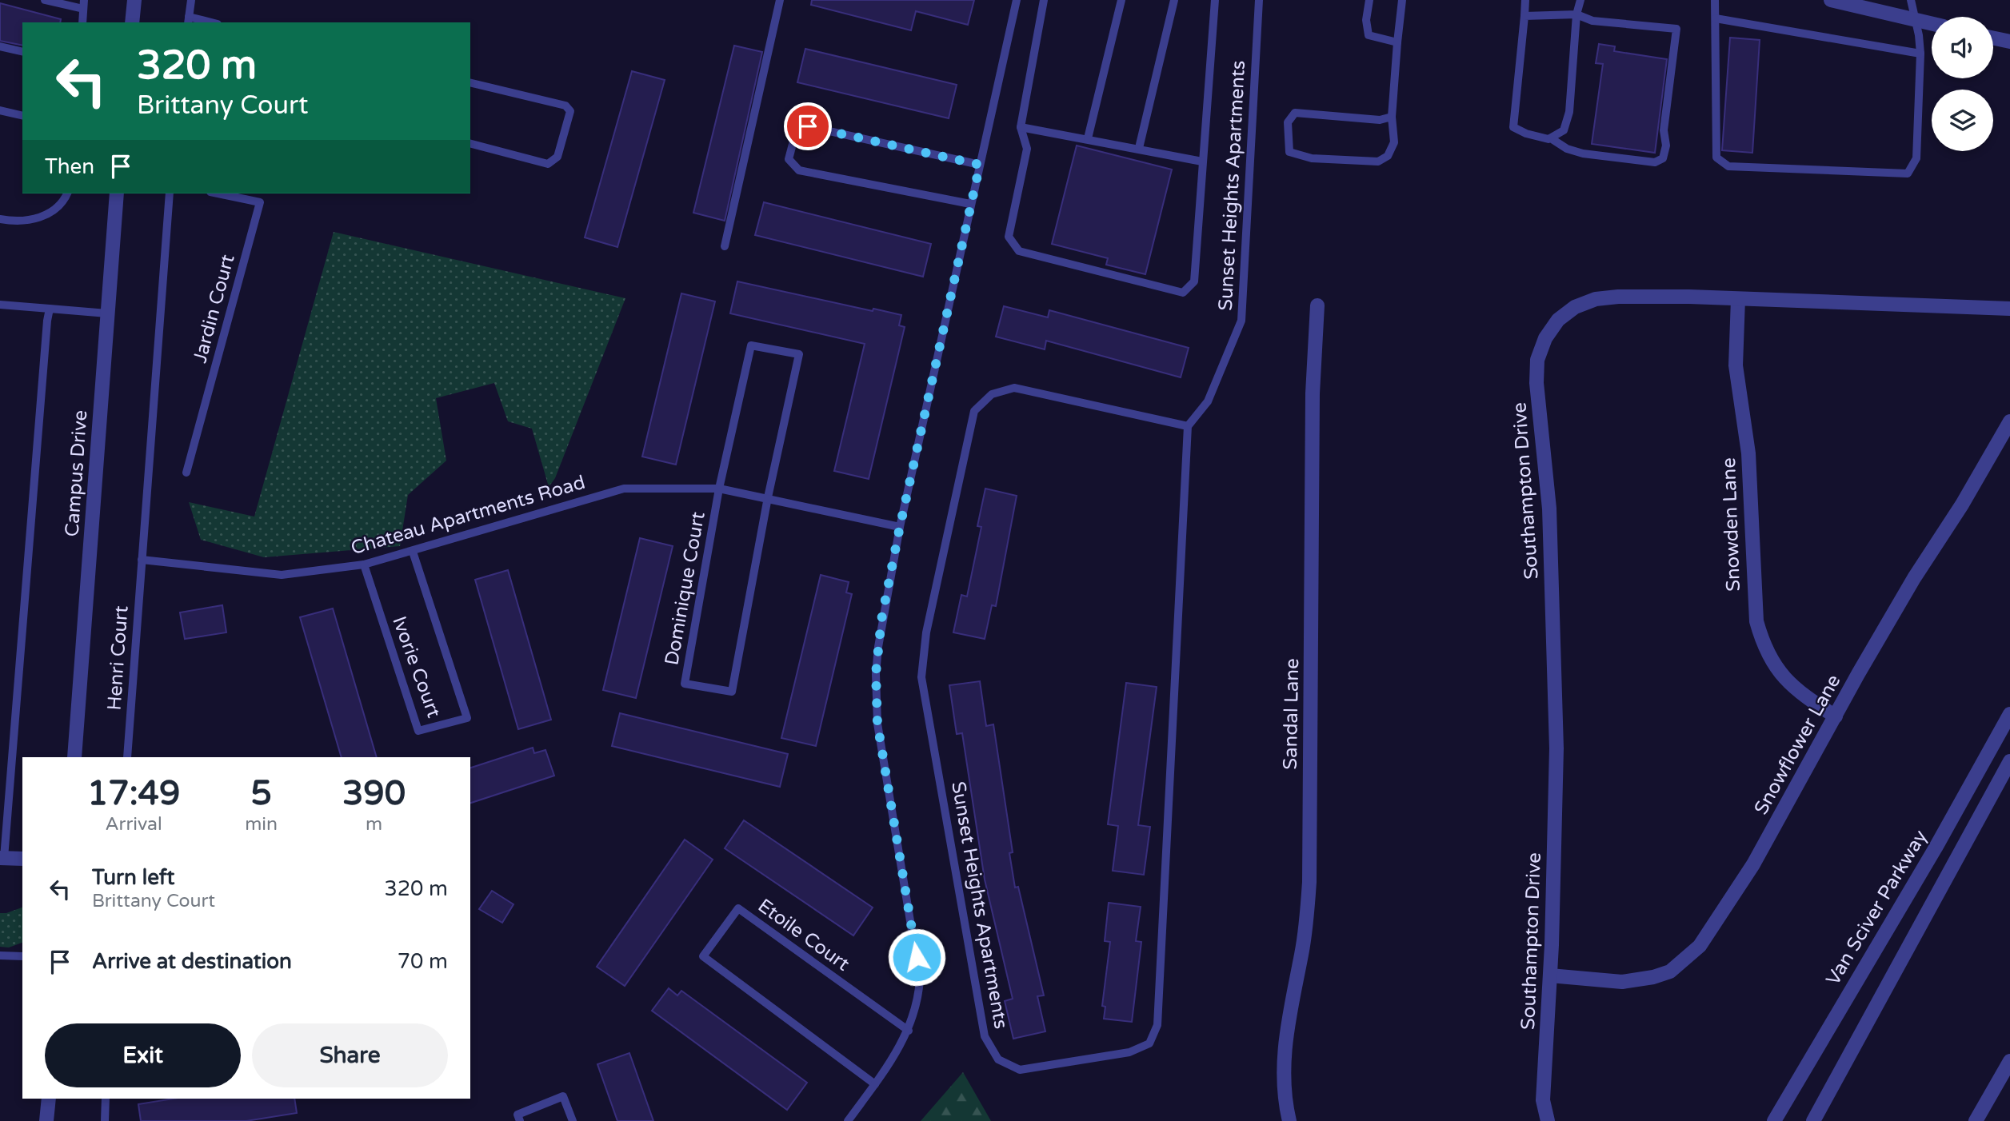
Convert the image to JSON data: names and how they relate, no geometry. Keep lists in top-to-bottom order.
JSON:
{
  "streets": {
    "street": [
      "Campus Drive",
      "Southampton Drive",
      "Snowden Lane",
      "Sandal Lane",
      "Snowflower Lane",
      "Van Sciver Parkway"
    ],
    "lane": [
      "Sunset Heights Apartments",
      "Jardin Court",
      "Chateau Apartments Road",
      "Dominique Court",
      "Henri Court",
      "Ivorie Court",
      "Etoile Court"
    ]
  },
  "crossings": [
    ["Southampton Drive", "Snowden Lane"],
    ["Southampton Drive", "Snowflower Lane"],
    ["Chateau Apartments Road", "Dominique Court"],
    ["Chateau Apartments Road", "Henri Court"],
    ["Chateau Apartments Road", "Ivorie Court"],
    ["Snowden Lane", "Snowflower Lane"]
  ],
  "page": {
    "turn": ["320 m", "Brittany Court"],
    "then": "Then",
    "eta": [
      "17:49",
      "Arrival",
      "5",
      "min",
      "390",
      "m"
    ],
    "list": [
      {
        "name": "Turn left",
        "note": "Brittany Court",
        "value": "320 m"
      },
      {
        "name": "Arrive at destination",
        "value": "70 m"
      }
    ],
    "buttons": ["Exit", "Share"]
  }
}
